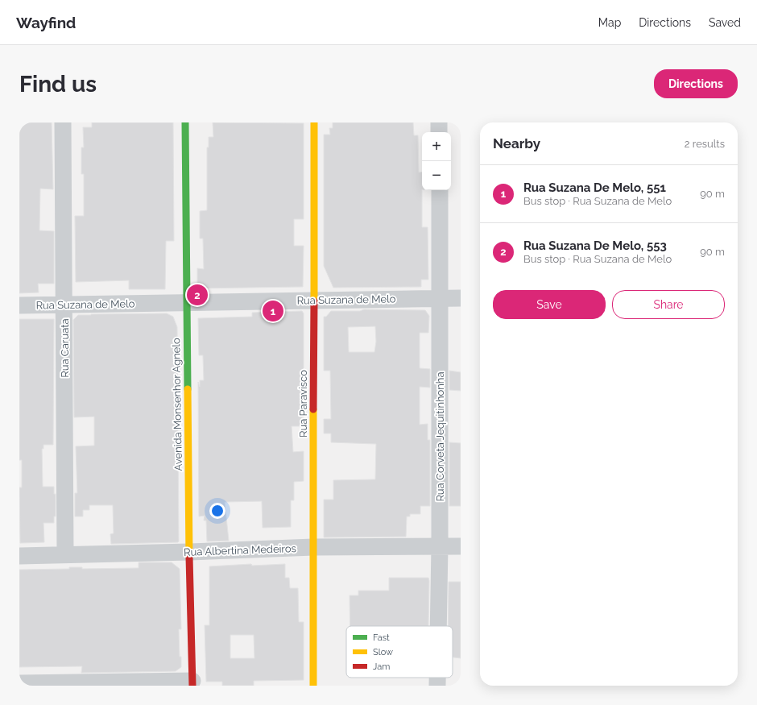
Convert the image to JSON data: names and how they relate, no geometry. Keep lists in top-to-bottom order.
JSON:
{
  "streets": {
    "street": [
      "Rua Suzana de Melo",
      "Rua Caruata",
      "Rua Paravisco",
      "Avenida Monsenhor Agnelo",
      "Rua Corveta Jequitinhonha",
      "Rua Albertina Medeiros"
    ]
  },
  "crossings": [
    ["Rua Suzana de Melo", "Rua Caruata"],
    ["Rua Suzana de Melo", "Rua Paravisco"],
    ["Rua Suzana de Melo", "Avenida Monsenhor Agnelo"],
    ["Rua Suzana de Melo", "Rua Corveta Jequitinhonha"],
    ["Rua Caruata", "Rua Albertina Medeiros"],
    ["Rua Paravisco", "Rua Albertina Medeiros"],
    ["Avenida Monsenhor Agnelo", "Rua Albertina Medeiros"],
    ["Rua Corveta Jequitinhonha", "Rua Albertina Medeiros"]
  ],
  "legend": ["Fast", "Slow", "Jam"],
  "page": {
    "header": "Wayfind",
    "nav": ["Map", "Directions", "Saved"],
    "buttons": [
      "Directions",
      ["Save", "Share"]
    ],
    "title": "Find us",
    "heading": ["Nearby", "2 results"],
    "map_buttons": ["+", "−"],
    "list": [
      {
        "mark": "1",
        "name": "Rua Suzana De Melo, 551",
        "note": "Bus stop · Rua Suzana de Melo",
        "value": "90 m"
      },
      {
        "mark": "2",
        "name": "Rua Suzana De Melo, 553",
        "note": "Bus stop · Rua Suzana de Melo",
        "value": "90 m"
      }
    ],
    "pins": ["2", "1"]
  }
}
